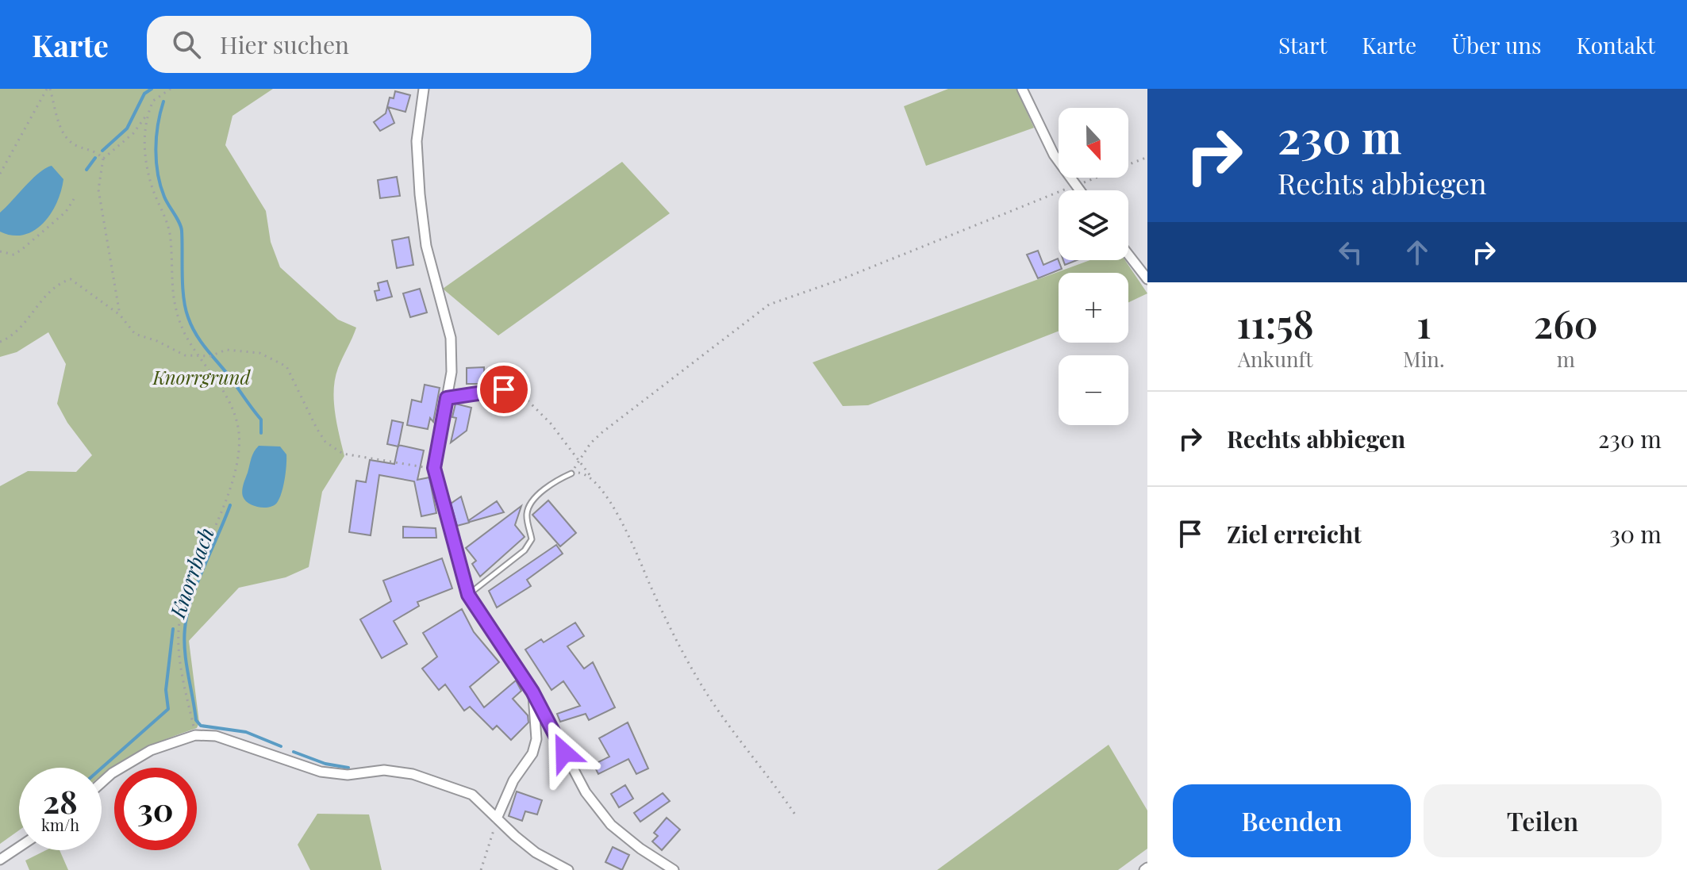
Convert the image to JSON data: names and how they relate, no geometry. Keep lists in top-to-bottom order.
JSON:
{
  "water": ["Knorrbach"],
  "parks": ["Knorrgrund"],
  "north": "bottom",
  "page": {
    "header": "Karte",
    "search": "Hier suchen",
    "nav": [
      "Start",
      "Karte",
      "Über uns",
      "Kontakt"
    ],
    "turn": ["230 m", "Rechts abbiegen"],
    "map_buttons": ["+", "−"],
    "eta": [
      "11:58",
      "Ankunft",
      "1",
      "Min.",
      "260",
      "m"
    ],
    "list": [
      {
        "name": "Rechts abbiegen",
        "value": "230 m"
      },
      {
        "name": "Ziel erreicht",
        "value": "30 m"
      }
    ],
    "speed": "28 km/h",
    "limit": "30",
    "buttons": ["Beenden", "Teilen"]
  }
}
